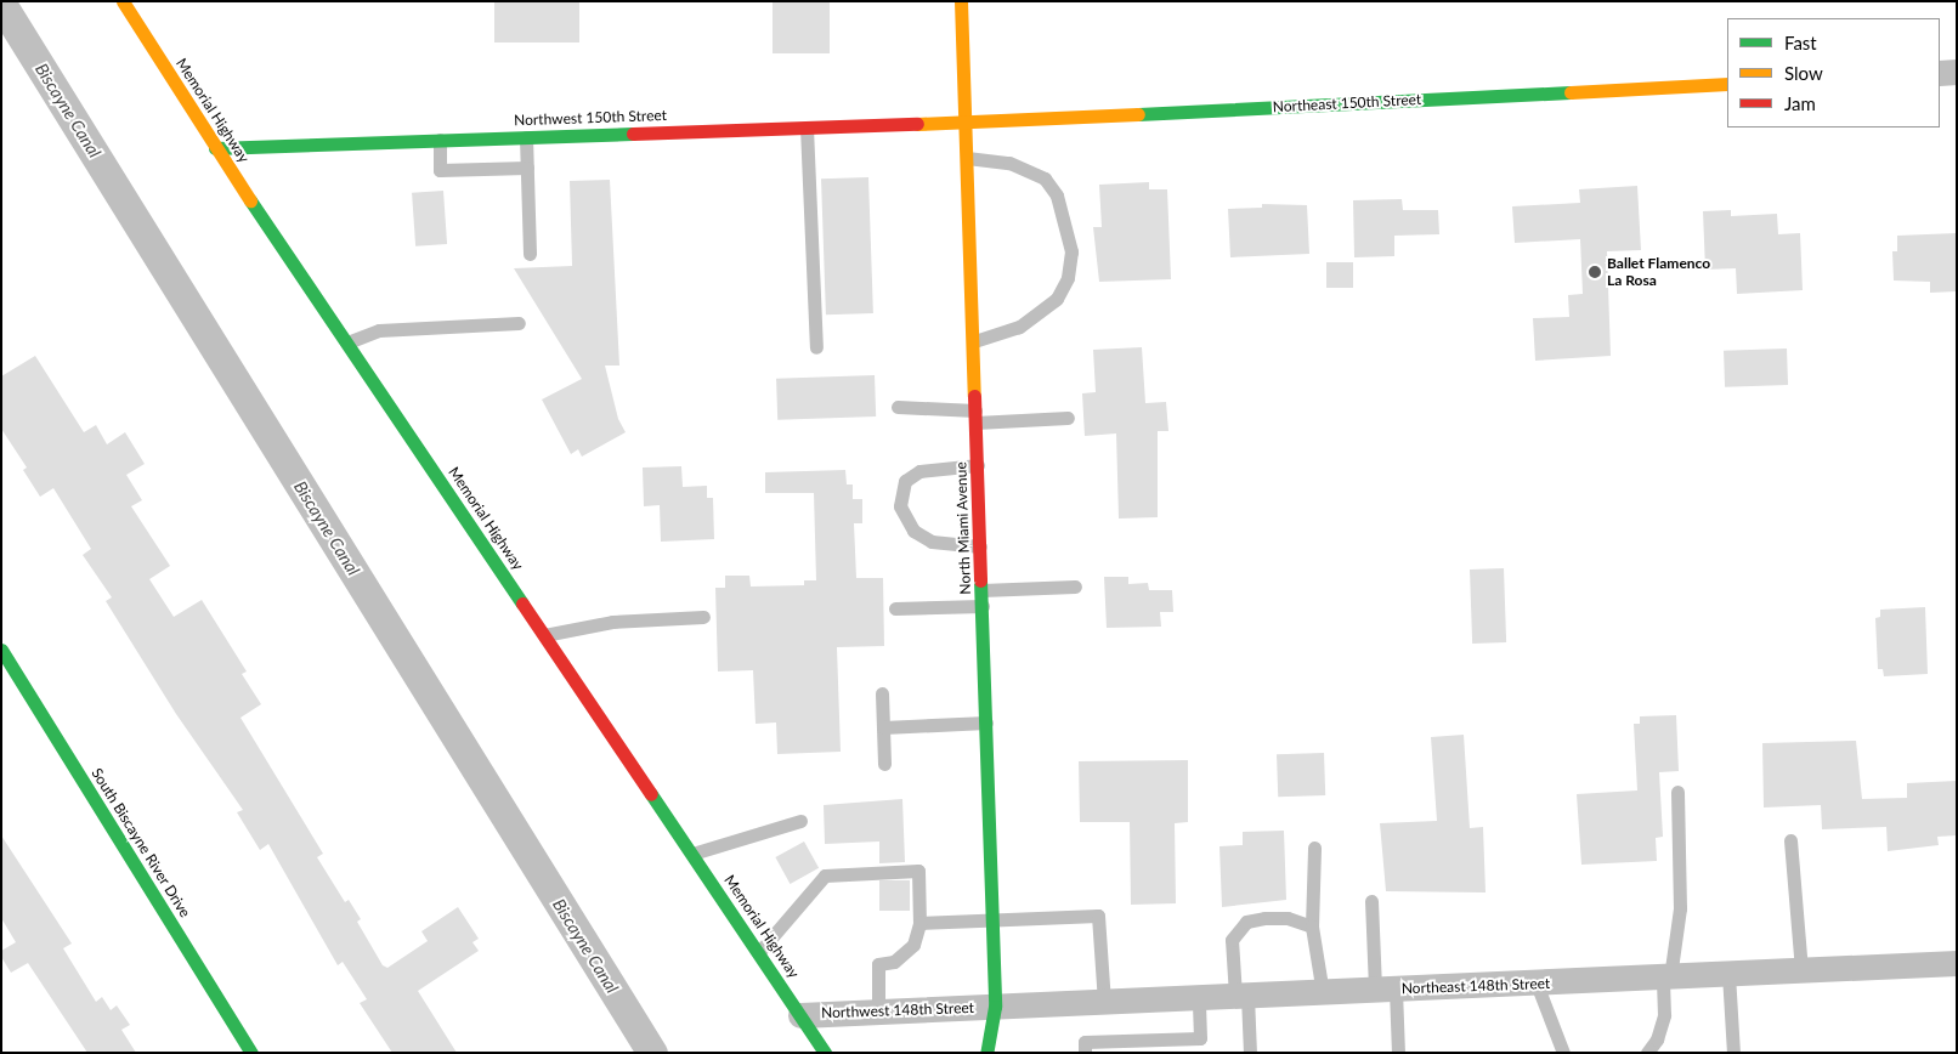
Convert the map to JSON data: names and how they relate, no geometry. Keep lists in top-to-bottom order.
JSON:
{
  "streets": {
    "street": [
      "Northeast 150th Street",
      "Memorial Highway",
      "Northwest 150th Street",
      "North Miami Avenue",
      "South Biscayne River Drive",
      "Northeast 148th Street",
      "Northwest 148th Street"
    ]
  },
  "crossings": [
    ["Northeast 150th Street", "Northwest 150th Street"],
    ["Northeast 150th Street", "North Miami Avenue"],
    ["Memorial Highway", "Northwest 150th Street"],
    ["Memorial Highway", "Northwest 148th Street"],
    ["Northwest 150th Street", "North Miami Avenue"],
    ["North Miami Avenue", "Northeast 148th Street"],
    ["North Miami Avenue", "Northwest 148th Street"],
    ["Northeast 148th Street", "Northwest 148th Street"]
  ],
  "water": ["Biscayne Canal"],
  "places": ["Ballet Flamenco La Rosa"],
  "legend": ["Fast", "Slow", "Jam"]
}
